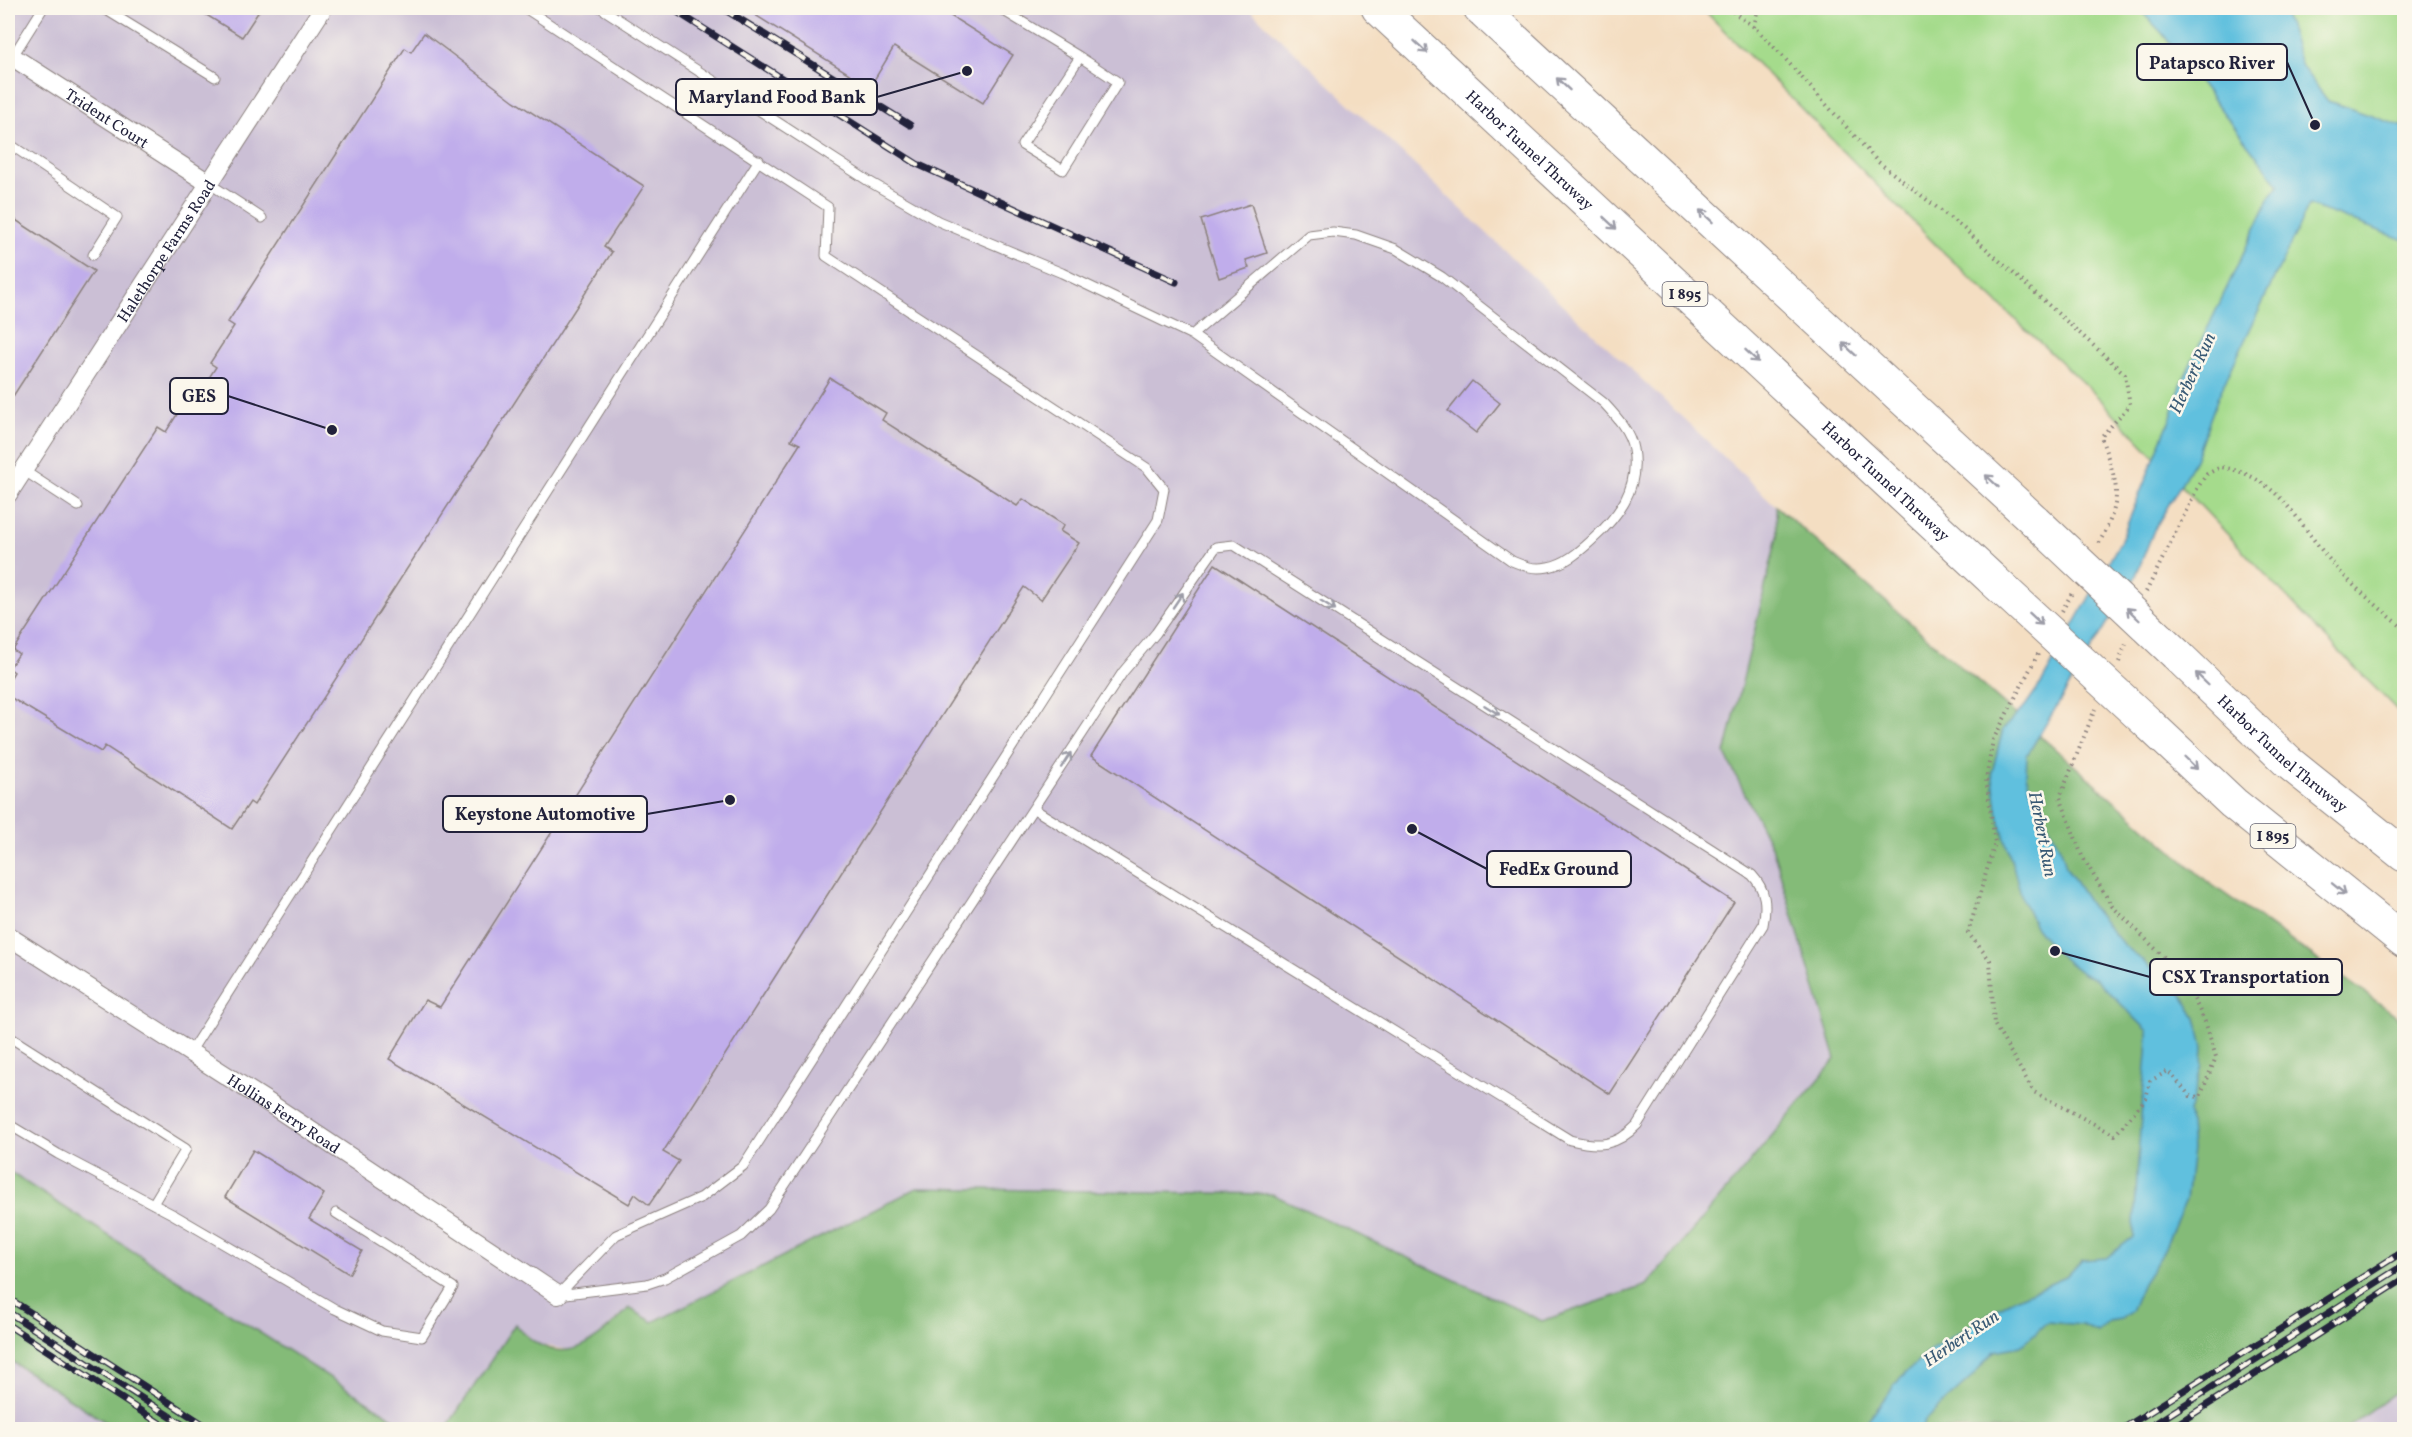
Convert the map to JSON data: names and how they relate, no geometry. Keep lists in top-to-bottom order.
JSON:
{
  "streets": {
    "highway": ["Harbor Tunnel Thruway", "I 895"],
    "street": ["Trident Court", "Halethorpe Farms Road", "Hollins Ferry Road"]
  },
  "crossings": [
    ["Trident Court", "Halethorpe Farms Road"]
  ],
  "water": ["Herbert Run"],
  "places": [
    "Maryland Food Bank",
    "Patapsco River",
    "GES",
    "Keystone Automotive",
    "FedEx Ground",
    "CSX Transportation"
  ]
}
